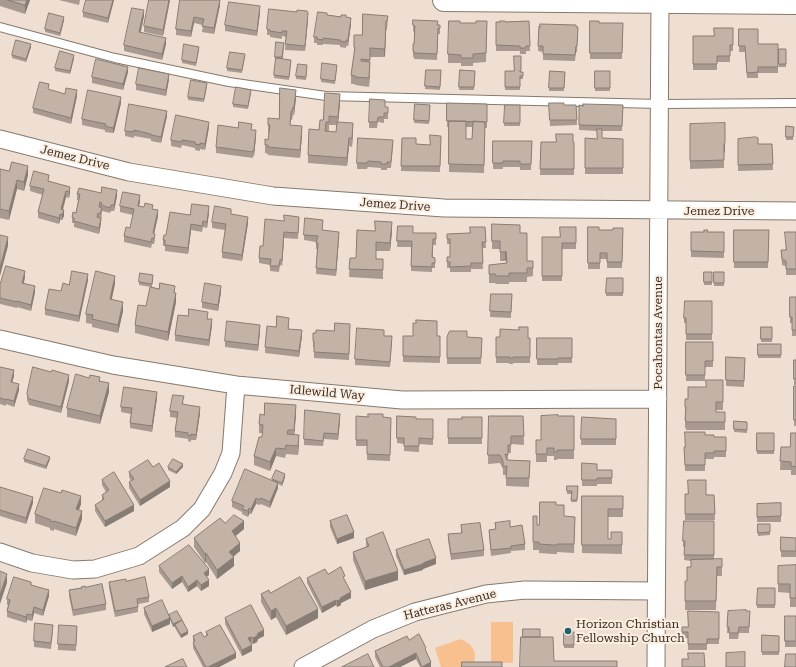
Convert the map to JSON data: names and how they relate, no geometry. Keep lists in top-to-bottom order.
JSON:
{
  "streets": {
    "street": [
      "Jemez Drive",
      "Pocahontas Avenue",
      "Idlewild Way",
      "Hatteras Avenue"
    ]
  },
  "crossings": [
    ["Jemez Drive", "Pocahontas Avenue"],
    ["Pocahontas Avenue", "Idlewild Way"],
    ["Pocahontas Avenue", "Hatteras Avenue"]
  ],
  "places": ["Horizon Christian Fellowship Church"]
}
